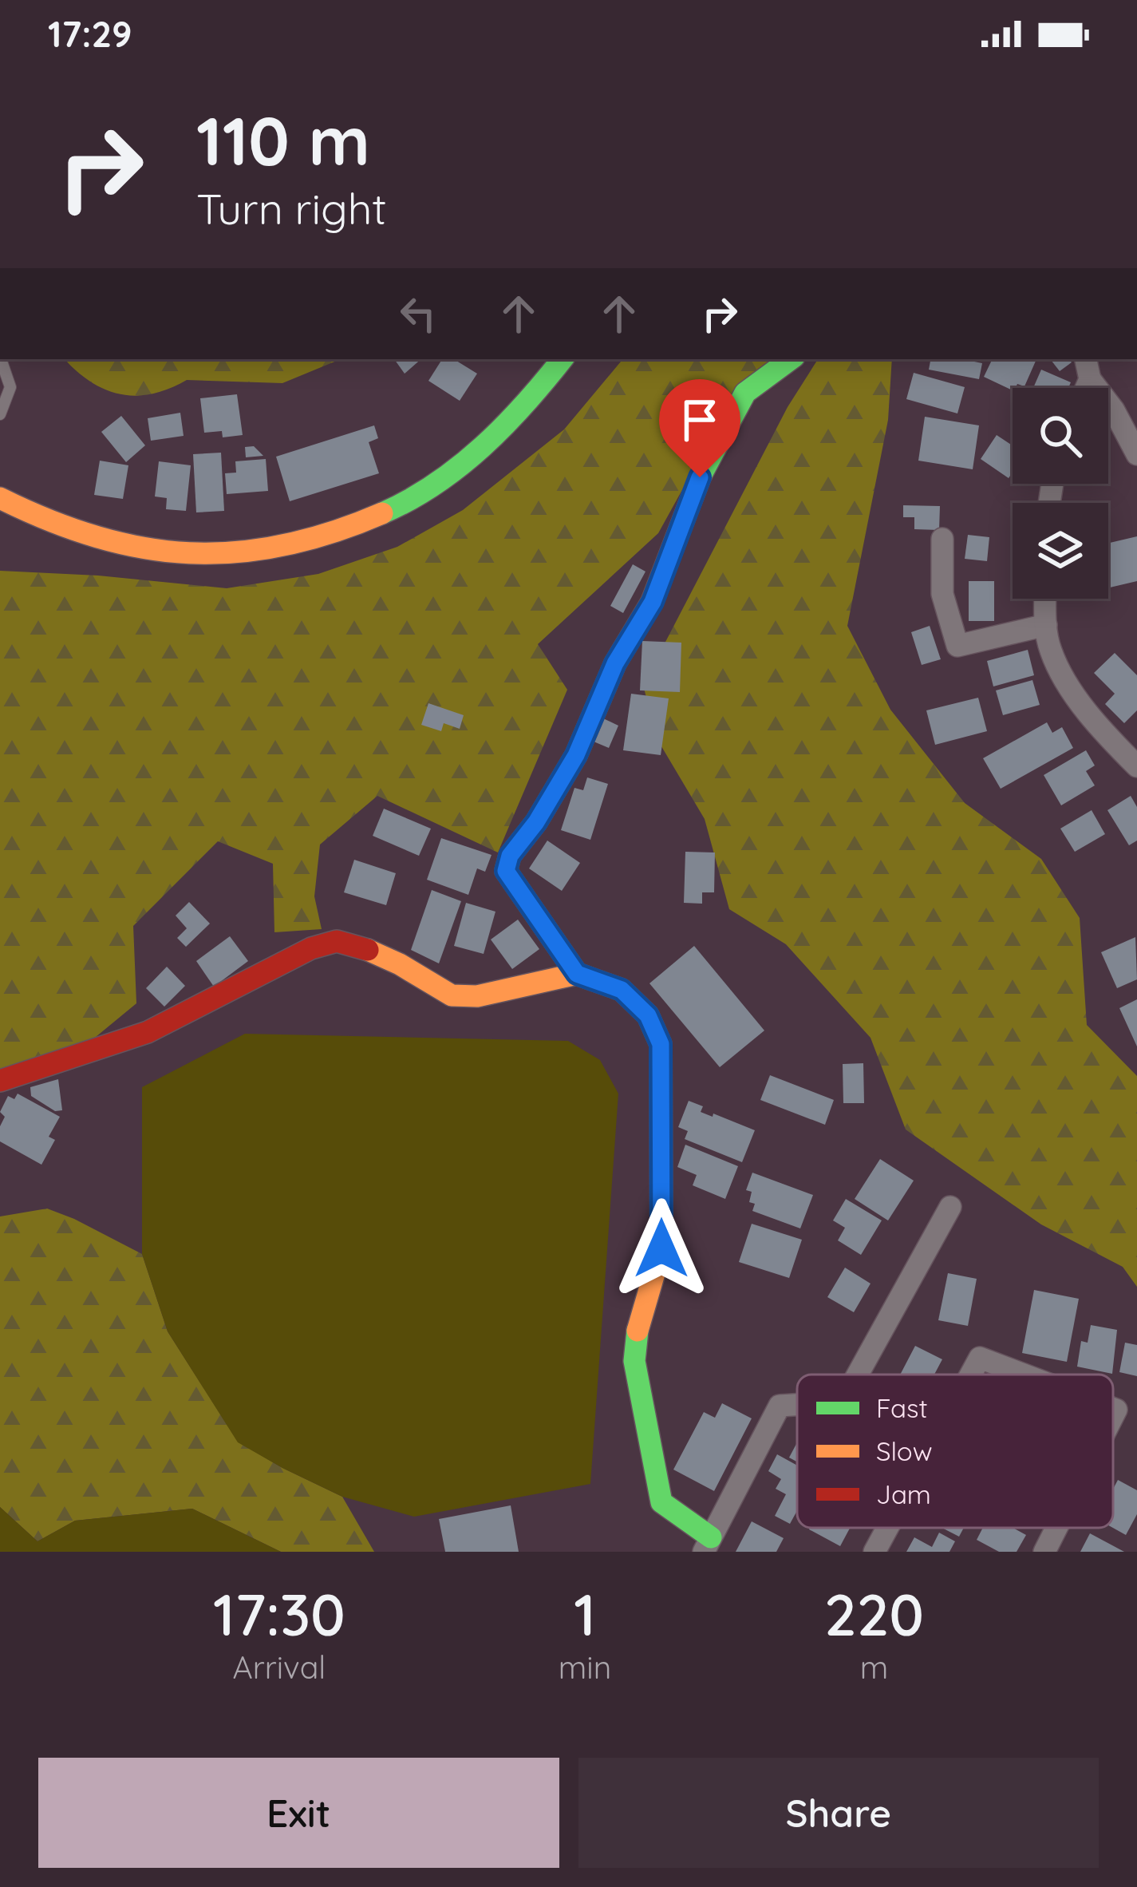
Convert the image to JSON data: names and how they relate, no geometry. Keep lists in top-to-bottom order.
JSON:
{
  "legend": ["Fast", "Slow", "Jam"],
  "page": {
    "status": "17:29",
    "turn": ["110 m", "Turn right"],
    "eta": [
      "17:30",
      "Arrival",
      "1",
      "min",
      "220",
      "m"
    ],
    "buttons": ["Exit", "Share"]
  }
}
